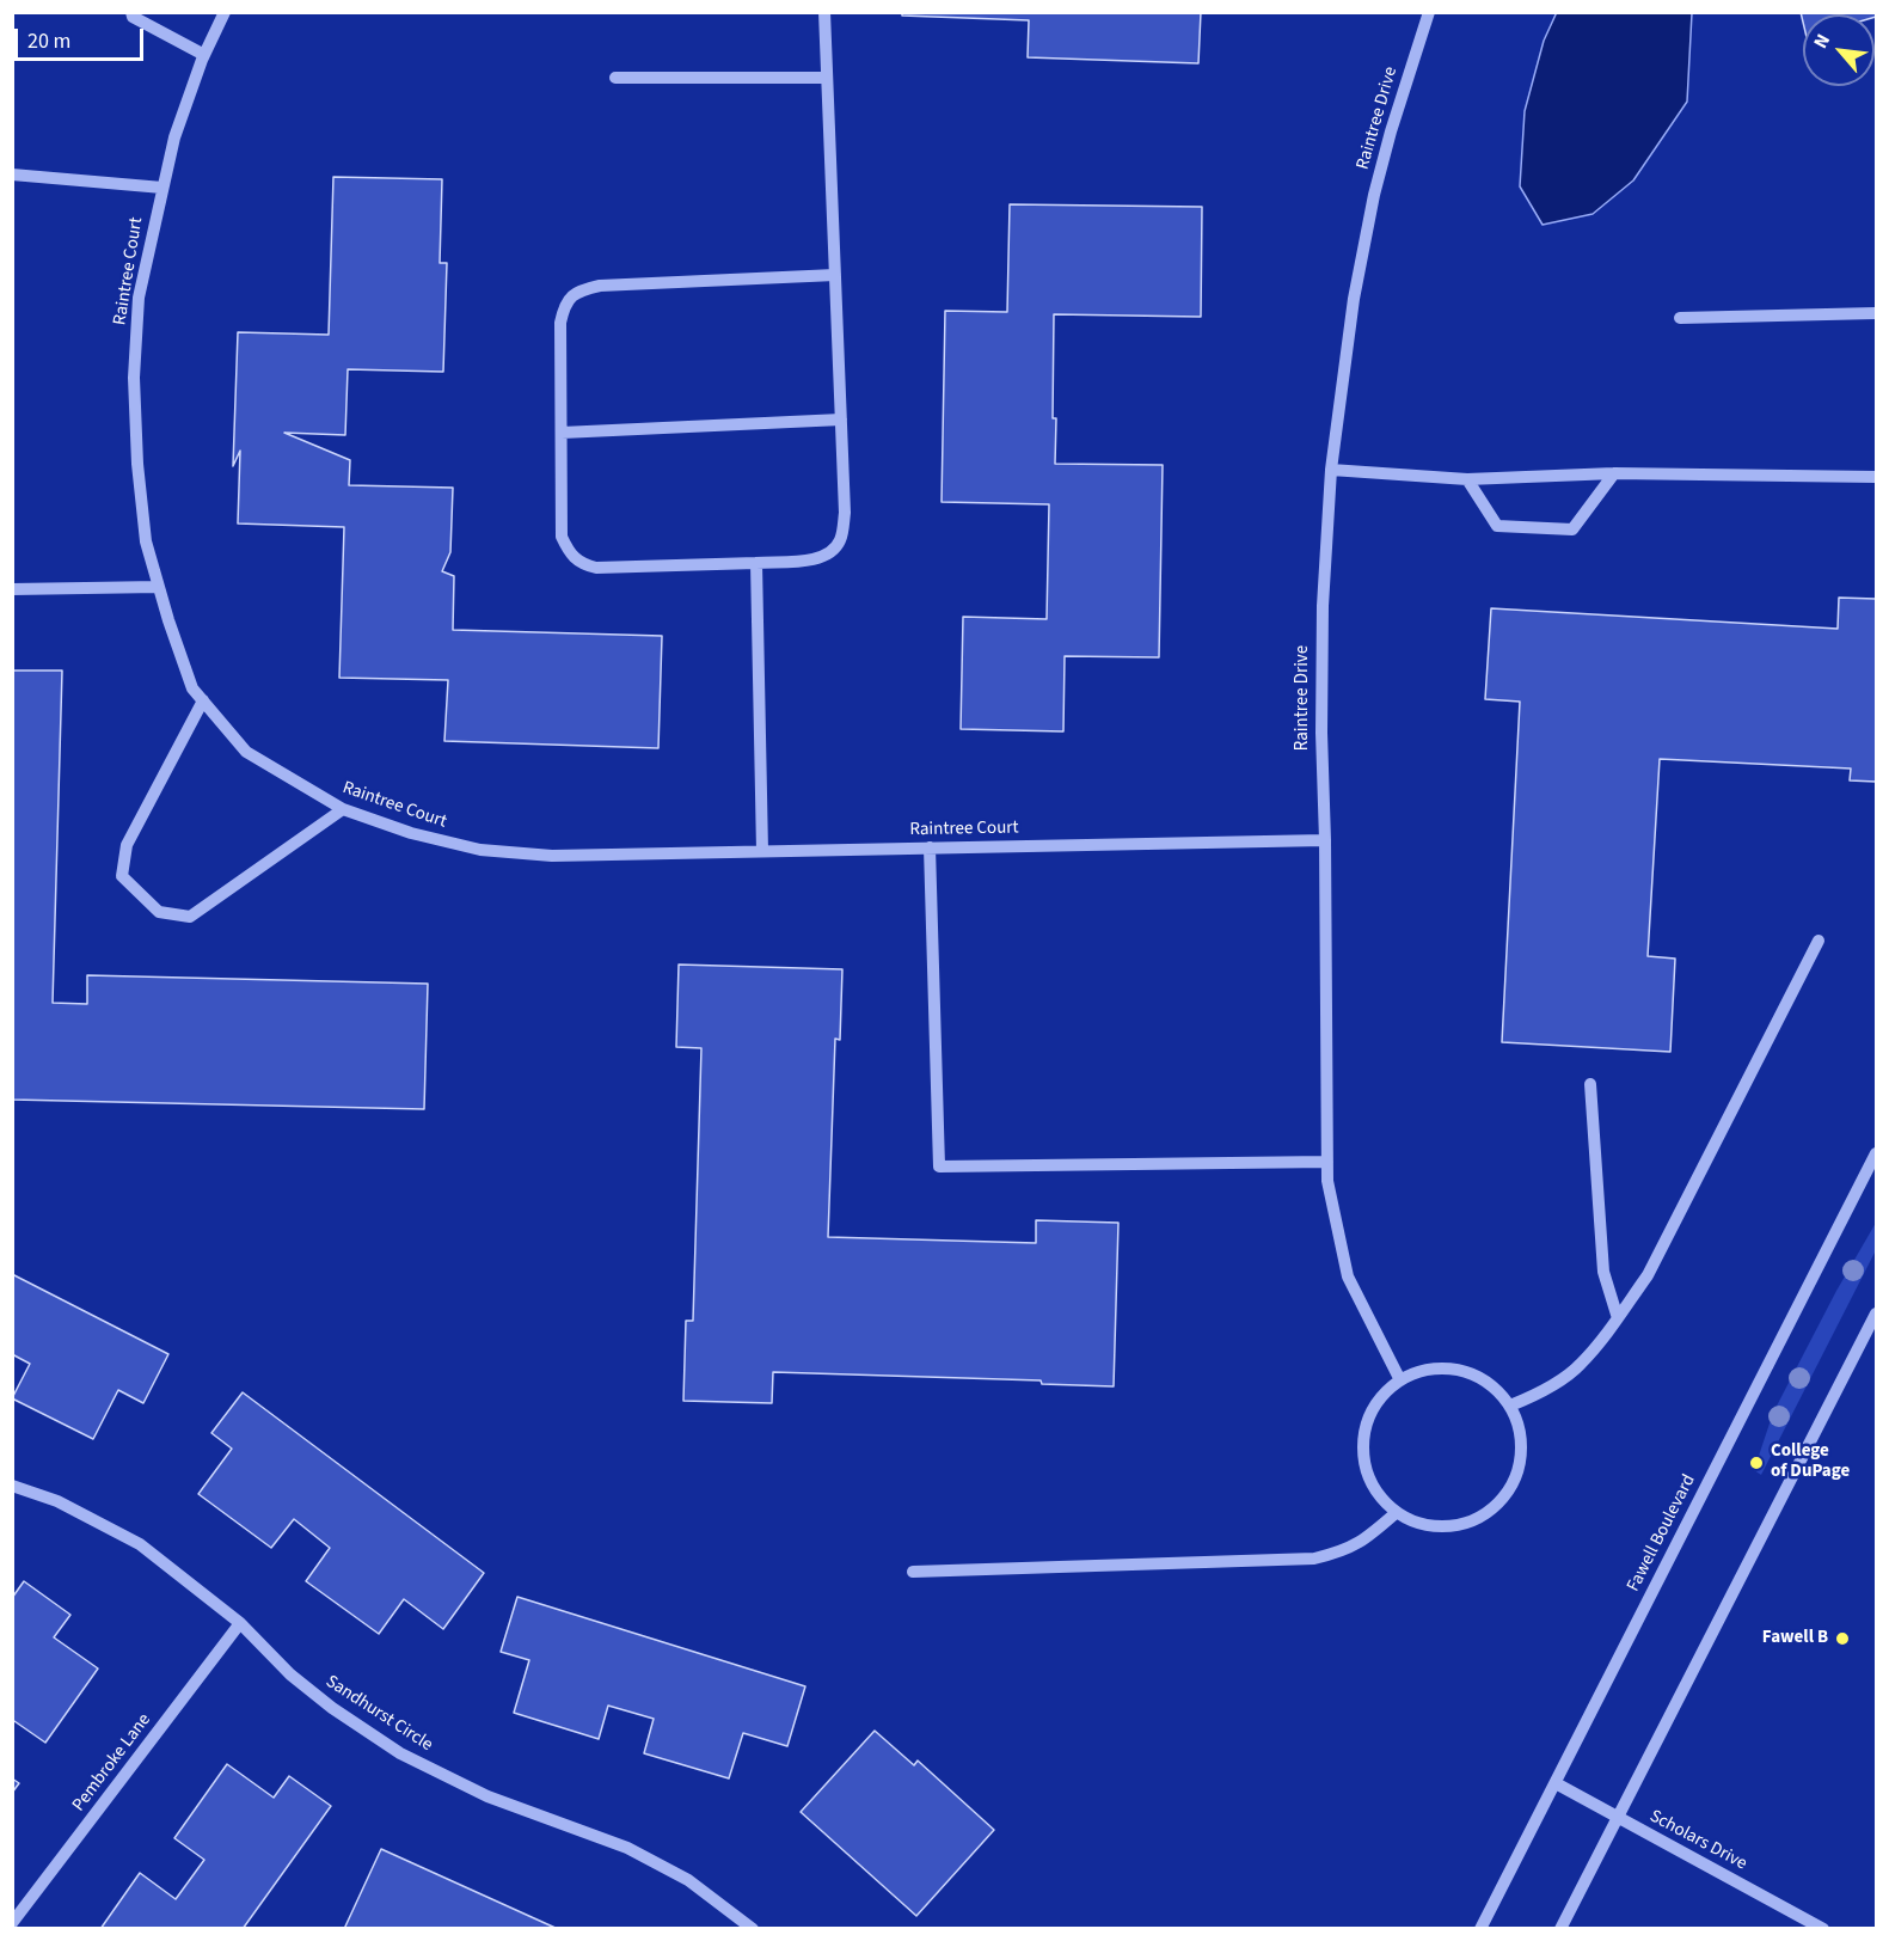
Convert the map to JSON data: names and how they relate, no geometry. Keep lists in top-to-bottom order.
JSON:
{
  "streets": {
    "street": [
      "Raintree Drive",
      "Raintree Court",
      "Fawell Boulevard",
      "Sandhurst Circle",
      "Pembroke Lane",
      "Scholars Drive"
    ]
  },
  "crossings": [
    ["Raintree Drive", "Raintree Court"],
    ["Fawell Boulevard", "Scholars Drive"],
    ["Sandhurst Circle", "Pembroke Lane"]
  ],
  "places": ["College of DuPage", "Fawell B"],
  "scale_bar": "20 m",
  "north": "top left"
}
